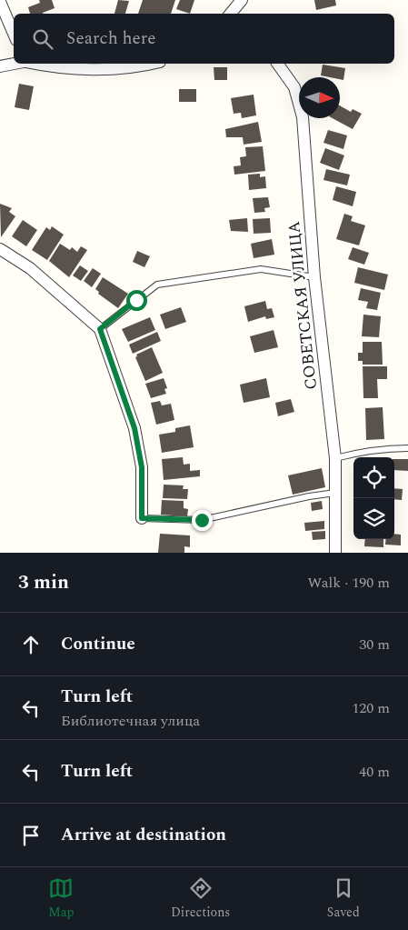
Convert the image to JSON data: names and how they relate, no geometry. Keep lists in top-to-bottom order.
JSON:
{
  "streets": {
    "street": ["СОВЕТСКАЯ УЛИЦА"]
  },
  "north": "right",
  "page": {
    "search": "Search here",
    "heading": ["3 min", "Walk · 190 m"],
    "list": [
      ["Continue", "30 m"],
      ["Turn left", "Библиотечная улица", "120 m"],
      ["Turn left", "40 m"],
      "Arrive at destination"
    ],
    "nav": ["Map", "Directions", "Saved"]
  }
}
